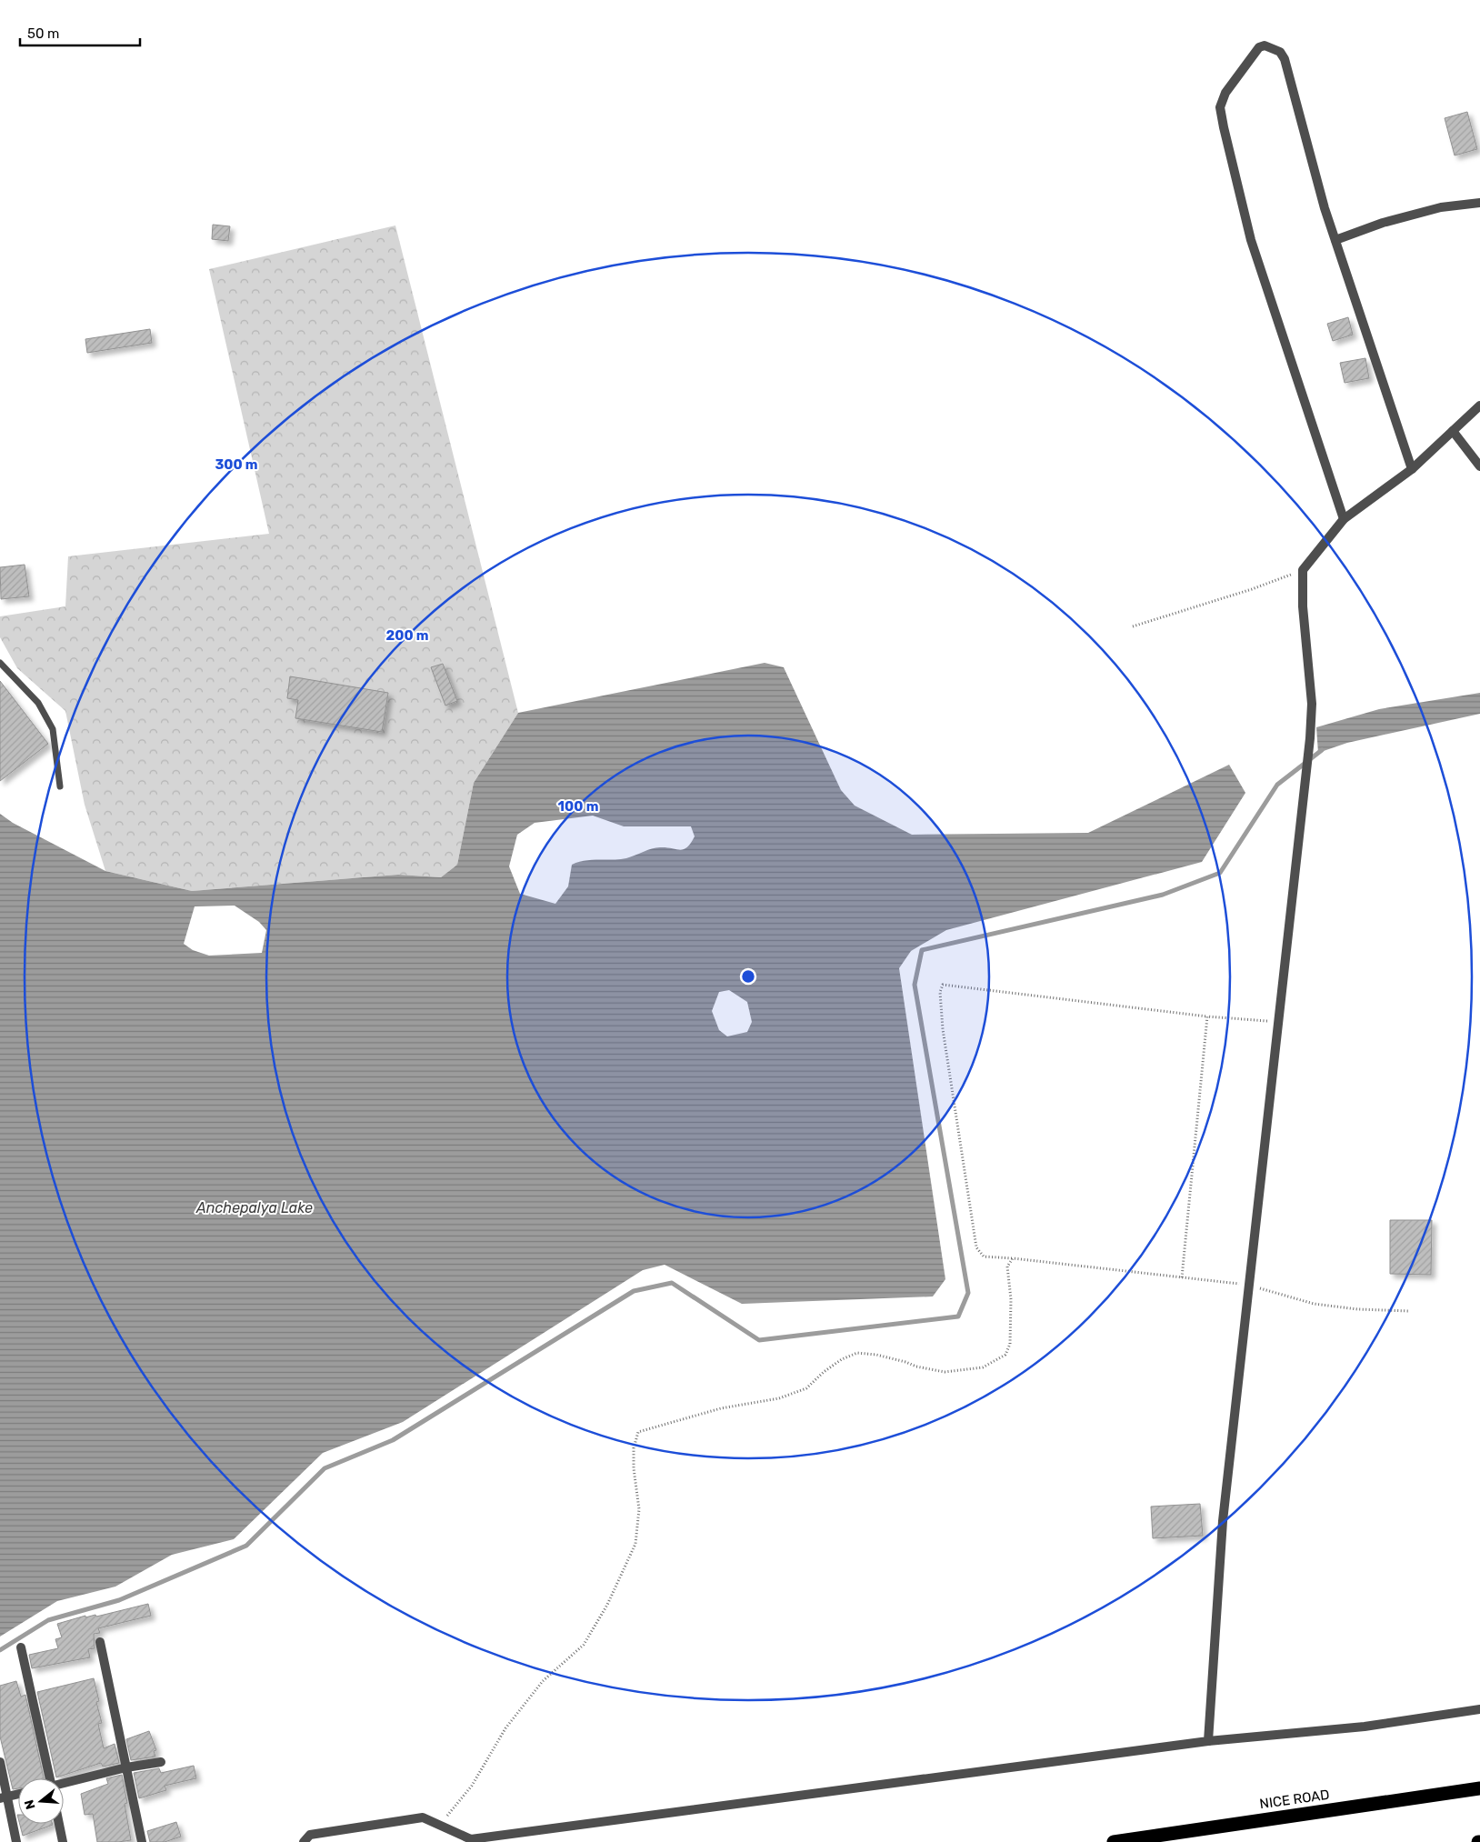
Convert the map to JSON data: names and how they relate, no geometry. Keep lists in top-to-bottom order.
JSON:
{
  "streets": {
    "highway": ["NICE ROAD"]
  },
  "water": ["Anchepalya Lake"],
  "scale_bar": "50 m",
  "north": "left",
  "rings": ["300 m", "200 m", "100 m"]
}
